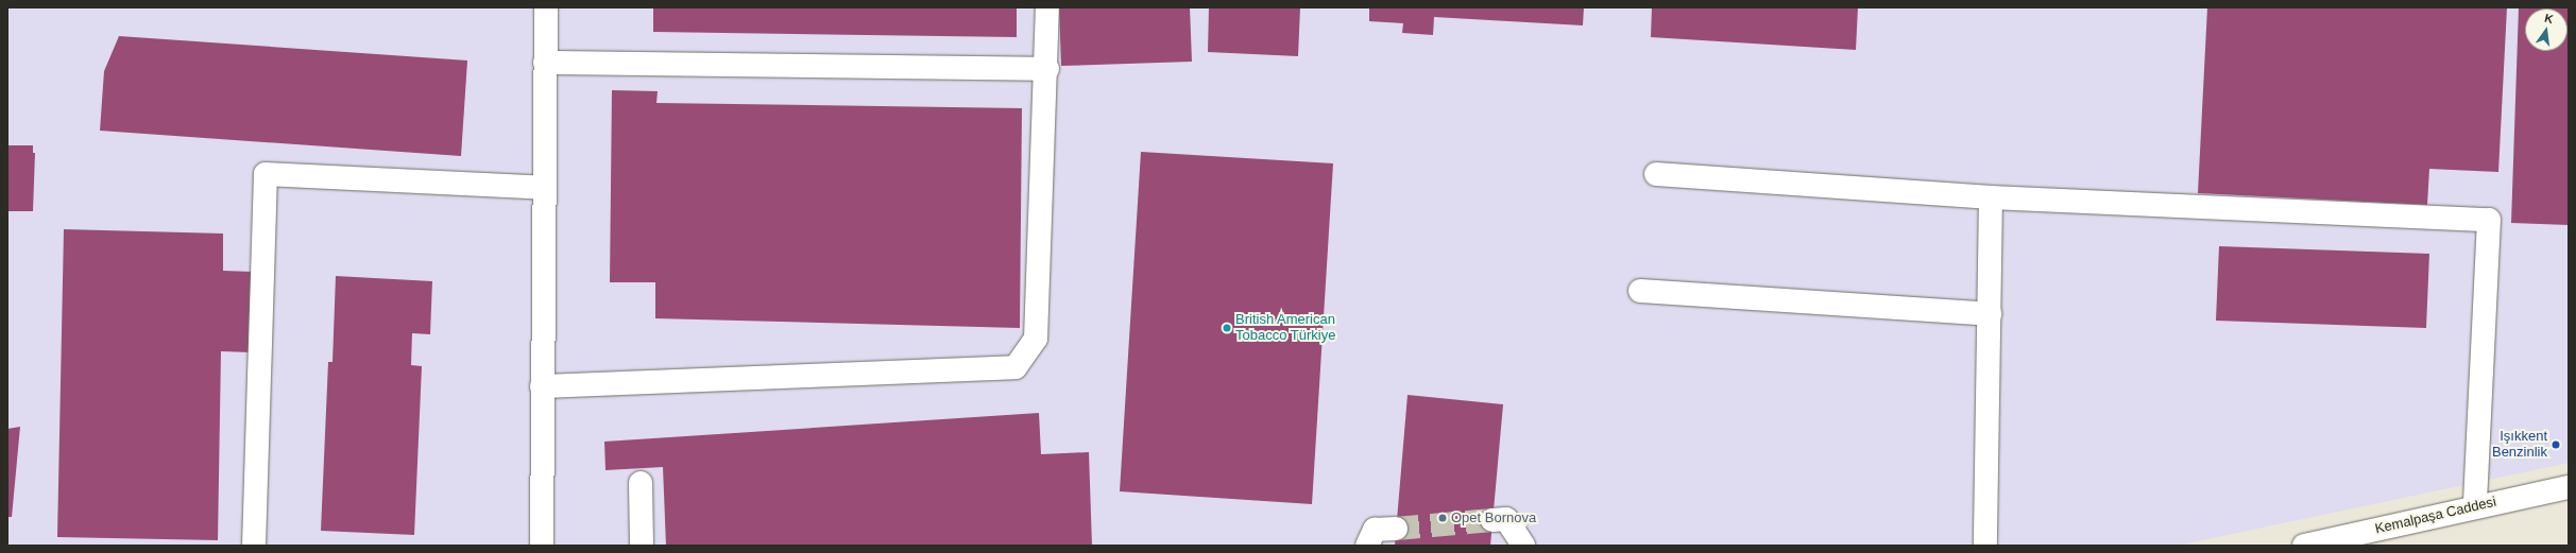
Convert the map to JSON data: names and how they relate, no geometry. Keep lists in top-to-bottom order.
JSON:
{
  "streets": {
    "street": ["Kemalpaşa Caddesi"]
  },
  "places": ["British American Tobacco Türkiye", "Işıkkent Benzinlik", "Opet Bornova"],
  "north": "top"
}
